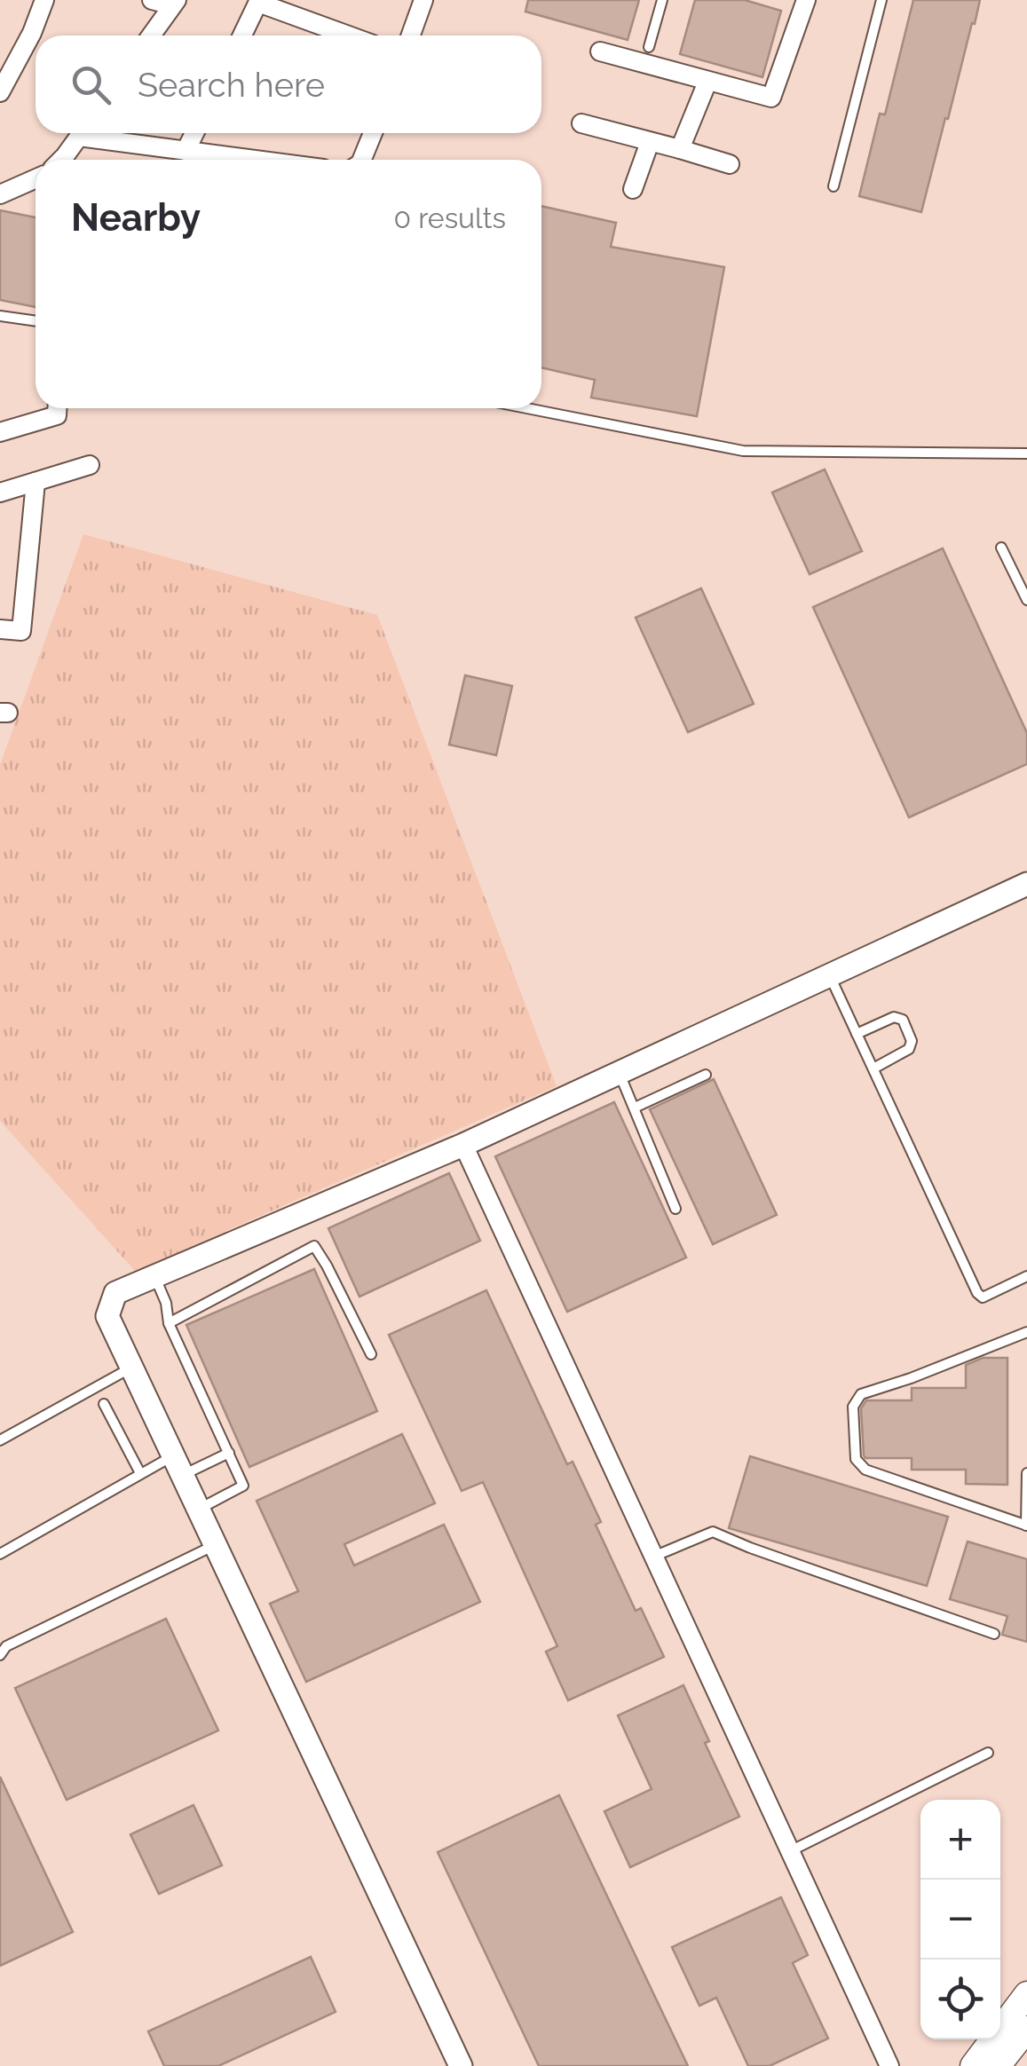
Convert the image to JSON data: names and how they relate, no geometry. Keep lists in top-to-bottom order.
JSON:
{
  "page": {
    "search": "Search here",
    "heading": ["Nearby", "0 results"],
    "map_buttons": ["+", "−"]
  }
}
